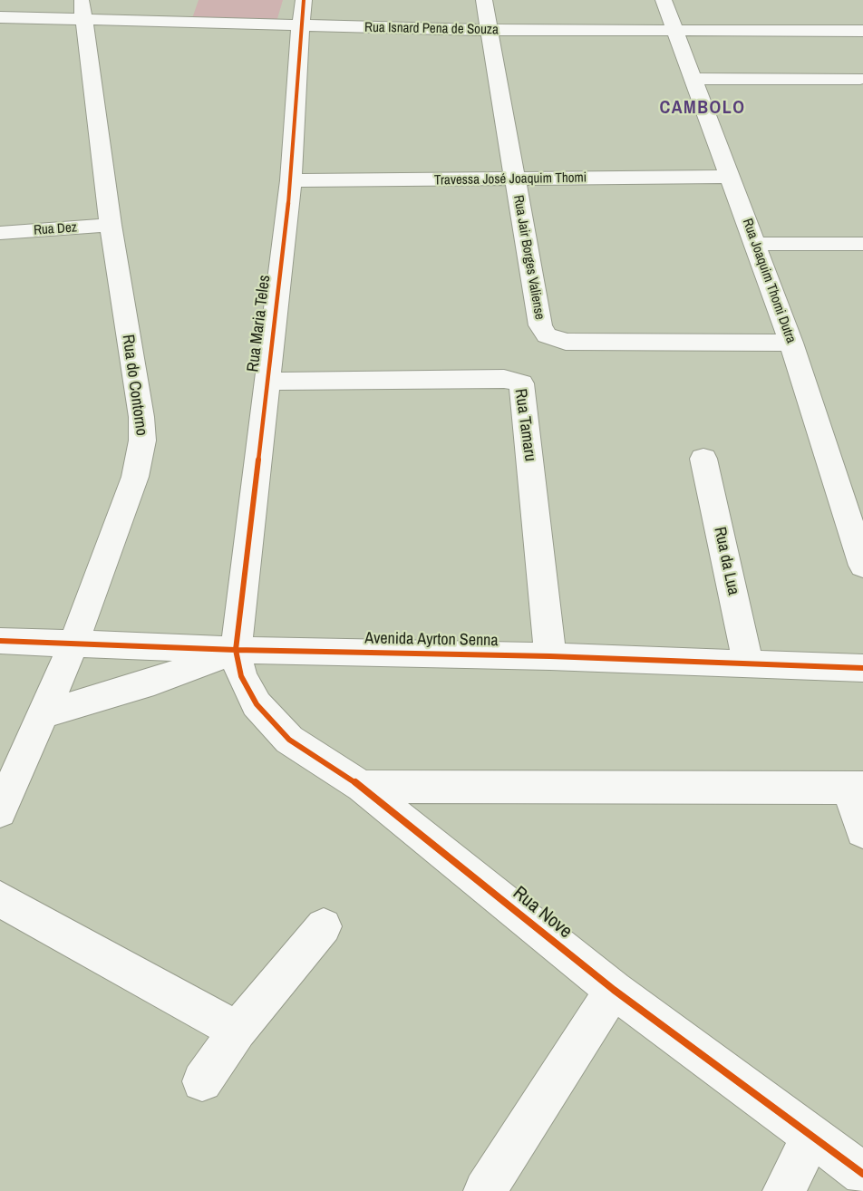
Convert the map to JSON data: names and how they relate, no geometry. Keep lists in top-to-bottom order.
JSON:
{
  "streets": {
    "street": [
      "Rua Isnard Pena de Souza",
      "Travessa José Joaquim Thomi",
      "Rua Dez",
      "Rua Jair Borges Valiense",
      "Rua Joaquim Thomi Dutra",
      "Rua Maria Teles",
      "Rua do Contorno",
      "Rua Tamaru",
      "Rua da Lua",
      "Avenida Ayrton Senna",
      "Rua Nove"
    ]
  },
  "crossings": [
    ["Rua Isnard Pena de Souza", "Rua Jair Borges Valiense"],
    ["Rua Isnard Pena de Souza", "Rua Joaquim Thomi Dutra"],
    ["Rua Isnard Pena de Souza", "Rua Maria Teles"],
    ["Rua Isnard Pena de Souza", "Rua do Contorno"],
    ["Travessa José Joaquim Thomi", "Rua Jair Borges Valiense"],
    ["Travessa José Joaquim Thomi", "Rua Joaquim Thomi Dutra"],
    ["Travessa José Joaquim Thomi", "Rua Maria Teles"],
    ["Rua Dez", "Rua do Contorno"],
    ["Rua Jair Borges Valiense", "Rua Joaquim Thomi Dutra"],
    ["Rua Maria Teles", "Rua Tamaru"],
    ["Rua Maria Teles", "Avenida Ayrton Senna"],
    ["Rua Maria Teles", "Rua Nove"],
    ["Rua do Contorno", "Avenida Ayrton Senna"],
    ["Rua Tamaru", "Avenida Ayrton Senna"],
    ["Rua da Lua", "Avenida Ayrton Senna"],
    ["Avenida Ayrton Senna", "Rua Nove"]
  ],
  "districts": ["CAMBOLO"]
}
